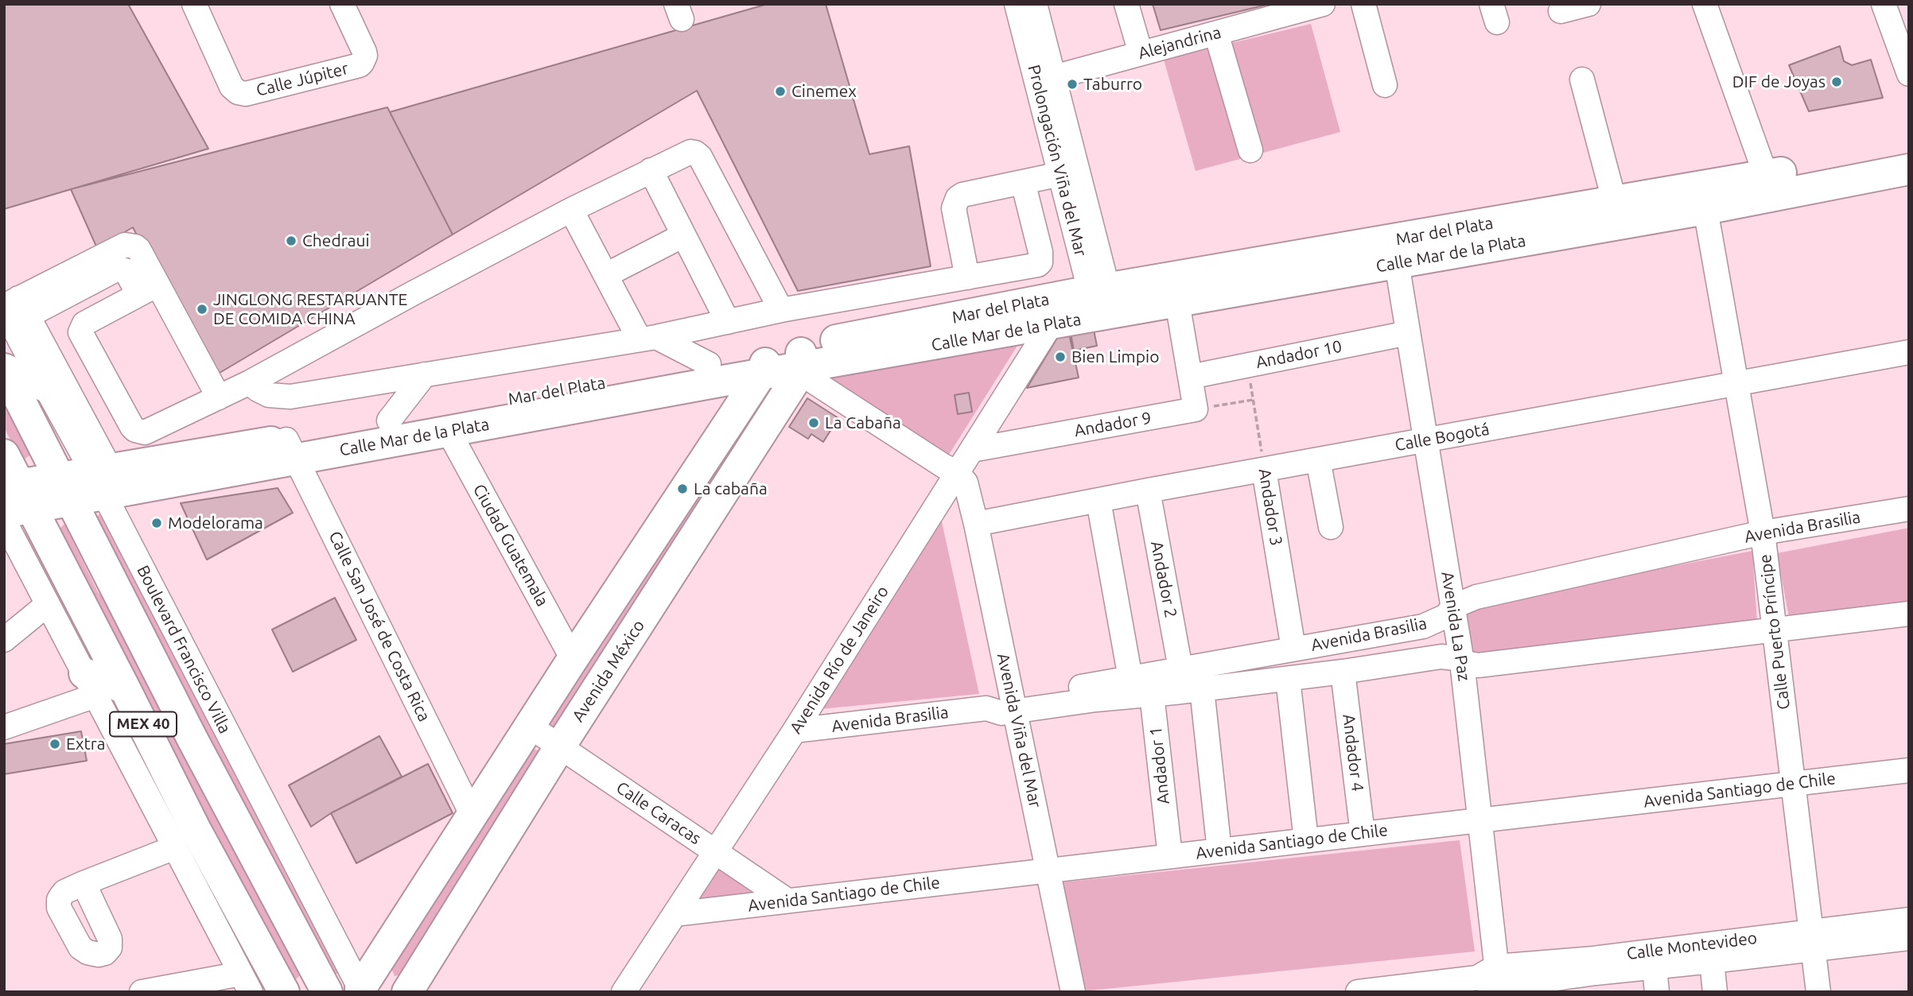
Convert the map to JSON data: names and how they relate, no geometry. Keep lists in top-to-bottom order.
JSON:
{
  "streets": {
    "main road": [
      "Mar del Plata",
      "Calle Mar de la Plata",
      "Boulevard Francisco Villa",
      "Avenida México",
      "MEX 40"
    ],
    "street": [
      "Alejandrina",
      "Calle Júpiter",
      "Prolongación Viña del Mar",
      "Andador 10",
      "Andador 9",
      "Calle Bogotá",
      "Andador 3",
      "Avenida Brasilia",
      "Ciudad Guatemala",
      "Andador 2",
      "Calle San José de Costa Rica",
      "Avenida La Paz",
      "Calle Puerto Príncipe",
      "Avenida Río de Janeiro",
      "Avenida Viña del Mar",
      "Andador 4",
      "Andador 1",
      "Avenida Santiago de Chile",
      "Calle Caracas",
      "Calle Montevideo"
    ]
  },
  "crossings": [
    ["Alejandrina", "Prolongación Viña del Mar"],
    ["Prolongación Viña del Mar", "Mar del Plata"],
    ["Prolongación Viña del Mar", "Calle Mar de la Plata"],
    ["Mar del Plata", "Calle Mar de la Plata"],
    ["Mar del Plata", "Calle San José de Costa Rica"],
    ["Mar del Plata", "Boulevard Francisco Villa"],
    ["Mar del Plata", "Avenida México"],
    ["Mar del Plata", "MEX 40"],
    ["Calle Mar de la Plata", "Ciudad Guatemala"],
    ["Calle Mar de la Plata", "Calle San José de Costa Rica"],
    ["Calle Mar de la Plata", "Avenida La Paz"],
    ["Calle Mar de la Plata", "Calle Puerto Príncipe"],
    ["Calle Mar de la Plata", "Avenida Río de Janeiro"],
    ["Calle Mar de la Plata", "Avenida México"],
    ["Andador 10", "Andador 3"],
    ["Andador 10", "Avenida La Paz"],
    ["Andador 9", "Avenida Río de Janeiro"],
    ["Calle Bogotá", "Andador 3"],
    ["Calle Bogotá", "Andador 2"],
    ["Calle Bogotá", "Avenida La Paz"],
    ["Calle Bogotá", "Calle Puerto Príncipe"],
    ["Calle Bogotá", "Avenida Viña del Mar"],
    ["Calle Bogotá", "Andador 1"],
    ["Andador 3", "Avenida Brasilia"],
    ["Avenida Brasilia", "Andador 2"],
    ["Avenida Brasilia", "Avenida La Paz"],
    ["Avenida Brasilia", "Calle Puerto Príncipe"],
    ["Avenida Brasilia", "Avenida Río de Janeiro"],
    ["Avenida Brasilia", "Avenida Viña del Mar"],
    ["Avenida Brasilia", "Andador 4"],
    ["Avenida Brasilia", "Andador 1"],
    ["Avenida La Paz", "Avenida Santiago de Chile"],
    ["Avenida La Paz", "Calle Montevideo"],
    ["Calle Puerto Príncipe", "Avenida Santiago de Chile"],
    ["Calle Puerto Príncipe", "Calle Montevideo"],
    ["Avenida Río de Janeiro", "Avenida Viña del Mar"],
    ["Avenida Río de Janeiro", "Avenida Santiago de Chile"],
    ["Avenida Río de Janeiro", "Calle Caracas"],
    ["Avenida México", "Calle Caracas"],
    ["Avenida Viña del Mar", "Avenida Santiago de Chile"],
    ["Andador 4", "Avenida Santiago de Chile"],
    ["Andador 1", "Avenida Santiago de Chile"],
    ["Avenida Santiago de Chile", "Calle Caracas"]
  ],
  "places": [
    "DIF de Joyas",
    "Taburro",
    "Cinemex",
    "Chedraui",
    "JINGLONG RESTARUANTE DE COMIDA CHINA",
    "Bien Limpio",
    "La Cabaña",
    "La cabaña",
    "Modelorama",
    "Extra"
  ]
}
